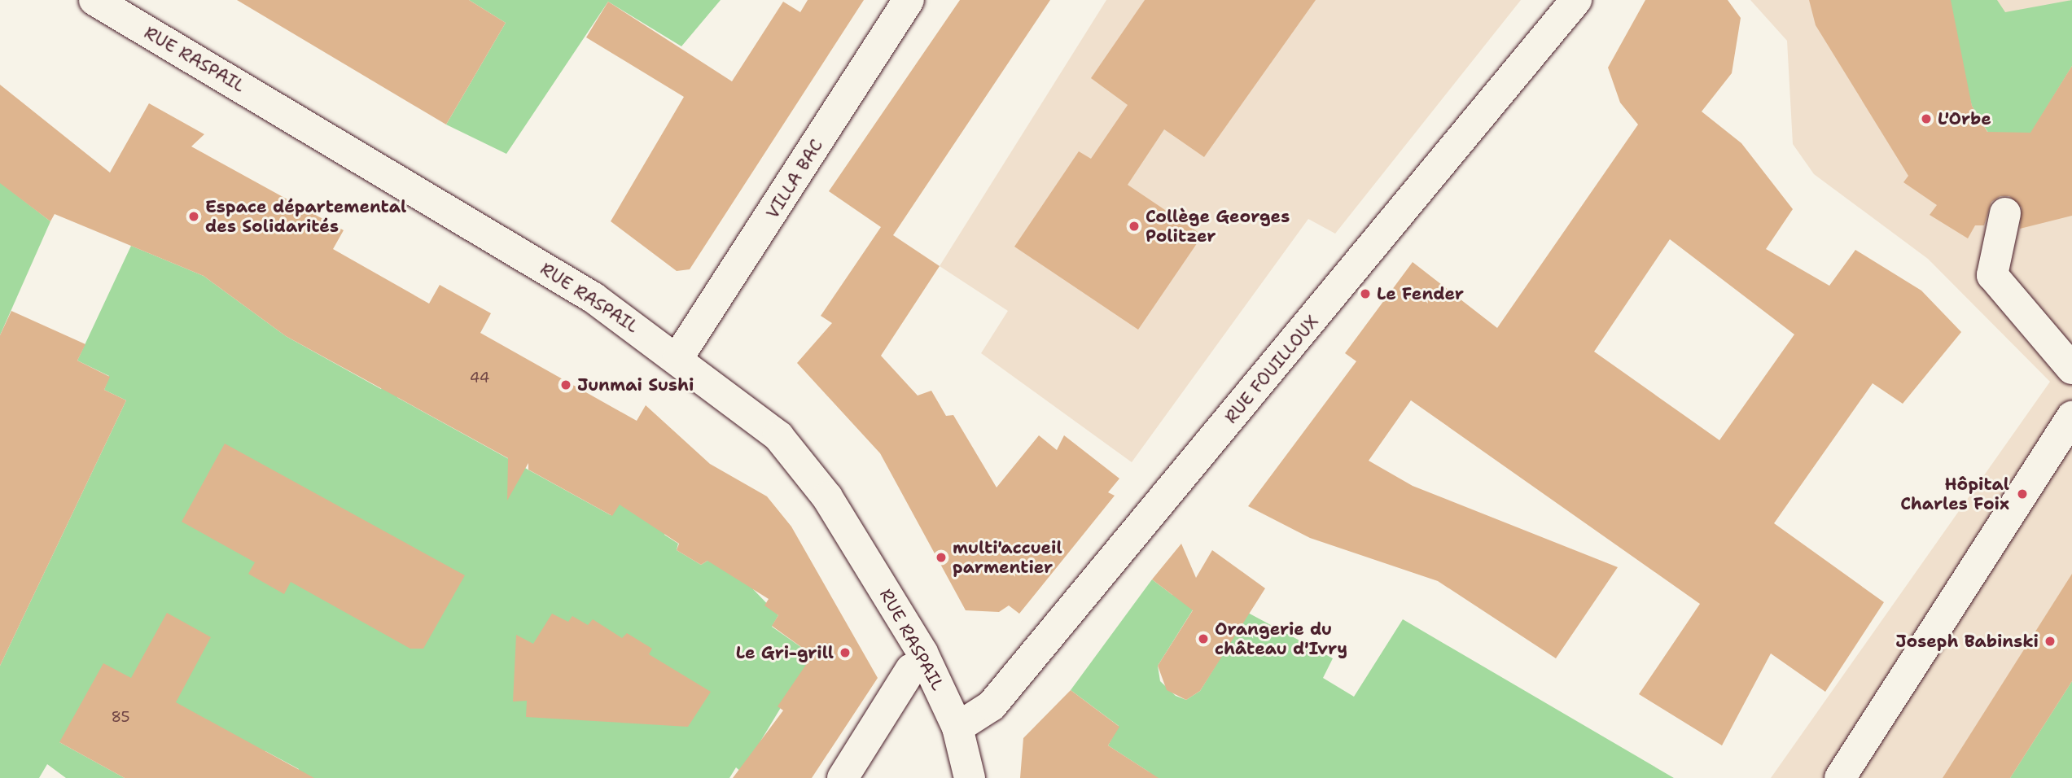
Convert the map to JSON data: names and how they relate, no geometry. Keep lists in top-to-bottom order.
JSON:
{
  "streets": {
    "street": ["RUE RASPAIL", "VILLA BAC", "RUE FOUILLOUX"]
  },
  "crossings": [
    ["RUE RASPAIL", "VILLA BAC"],
    ["RUE RASPAIL", "RUE FOUILLOUX"]
  ],
  "places": [
    "L'Orbe",
    "Espace départemental des Solidarités",
    "Collège Georges Politzer",
    "Le Fender",
    "Junmai Sushi",
    "Hôpital Charles Foix",
    "multi'accueil parmentier",
    "Orangerie du château d'Ivry",
    "Joseph Babinski",
    "Le Gri-grill"
  ],
  "house_numbers": ["44", "85"]
}
